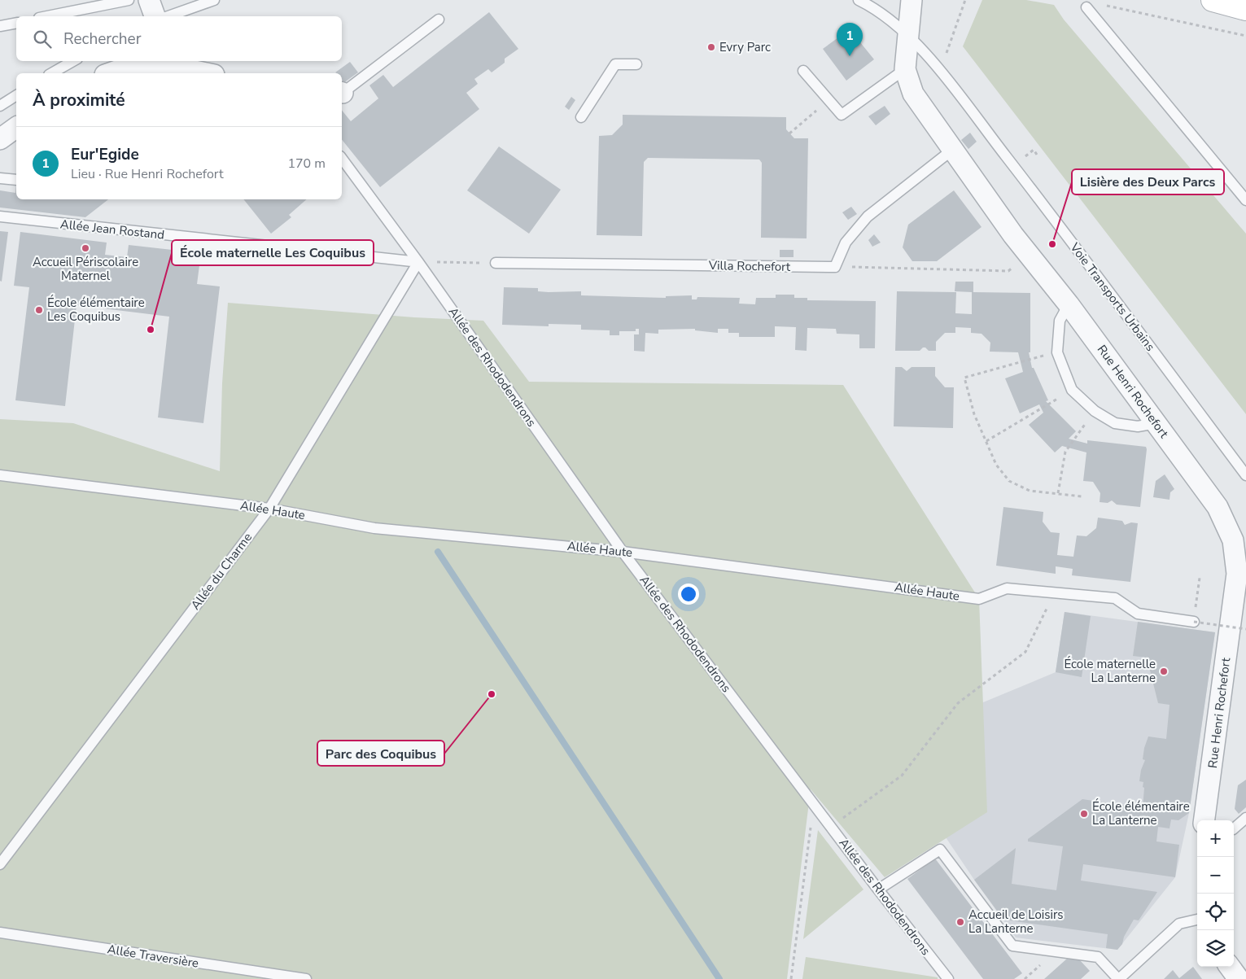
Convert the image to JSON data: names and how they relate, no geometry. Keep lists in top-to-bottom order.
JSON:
{
  "streets": {
    "street": ["Rue Henri Rochefort"],
    "lane": [
      "Allée Jean Rostand",
      "Villa Rochefort",
      "Voie Transports Urbains",
      "Allée des Rhododendrons",
      "Allée Haute",
      "Allée du Charme",
      "Allée Traversière"
    ]
  },
  "crossings": [
    ["Allée Jean Rostand", "Allée des Rhododendrons"],
    ["Allée Jean Rostand", "Allée du Charme"],
    ["Voie Transports Urbains", "Rue Henri Rochefort"],
    ["Allée des Rhododendrons", "Allée Haute"],
    ["Allée des Rhododendrons", "Allée du Charme"],
    ["Allée Haute", "Allée du Charme"]
  ],
  "places": [
    "Evry Parc",
    "Lisière des Deux Parcs",
    "Accueil Périscolaire Maternel",
    "École élémentaire Les Coquibus",
    "École maternelle Les Coquibus",
    "École maternelle La Lanterne",
    "Parc des Coquibus",
    "École élémentaire La Lanterne",
    "Accueil de Loisirs La Lanterne"
  ],
  "page": {
    "search": "Rechercher",
    "pins": "1",
    "heading": "À proximité",
    "list": [
      {
        "mark": "1",
        "name": "Eur'Egide",
        "note": "Lieu · Rue Henri Rochefort",
        "value": "170 m"
      }
    ],
    "map_buttons": ["+", "−"]
  }
}
